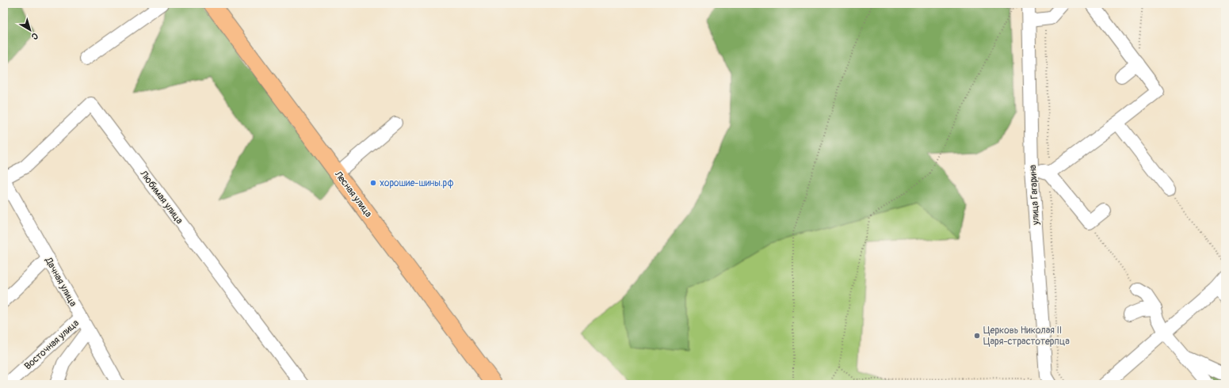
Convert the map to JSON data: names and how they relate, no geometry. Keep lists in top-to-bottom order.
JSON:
{
  "streets": {
    "main road": ["Лесная улица"],
    "street": [
      "улица Гагарина",
      "Любимая улица",
      "Дачная улица",
      "Восточная улица"
    ]
  },
  "crossings": [
    ["Любимая улица", "Дачная улица"],
    ["Дачная улица", "Восточная улица"]
  ],
  "places": ["хорошие-шины.рф", "Церковь Николая II Царя-страстотерпца"],
  "north": "bottom right"
}
